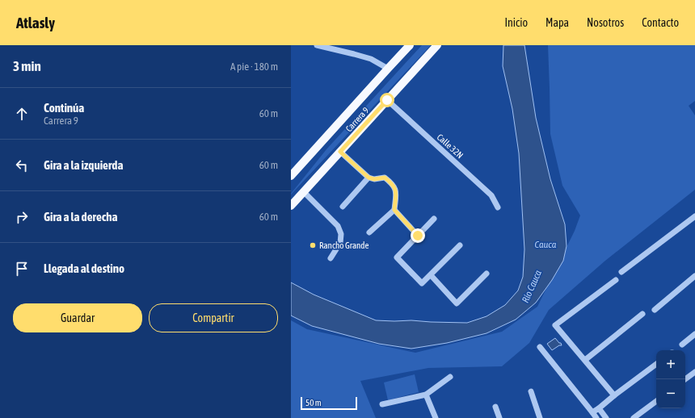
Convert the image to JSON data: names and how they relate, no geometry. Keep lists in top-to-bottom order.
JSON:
{
  "streets": {
    "main road": ["Carrera 9"],
    "street": ["Calle 32N"]
  },
  "crossings": [
    ["Carrera 9", "Calle 32N"]
  ],
  "water": ["Cauca", "Río Cauca"],
  "places": ["Rancho Grande"],
  "scale_bar": "50 m",
  "page": {
    "header": "Atlasly",
    "nav": [
      "Inicio",
      "Mapa",
      "Nosotros",
      "Contacto"
    ],
    "heading": ["3 min", "A pie · 180 m"],
    "list": [
      ["Continúa", "Carrera 9", "60 m"],
      ["Gira a la izquierda", "60 m"],
      ["Gira a la derecha", "60 m"],
      "Llegada al destino"
    ],
    "buttons": ["Guardar", "Compartir"],
    "map_buttons": ["+", "−"],
    "scale": "50 m"
  }
}
